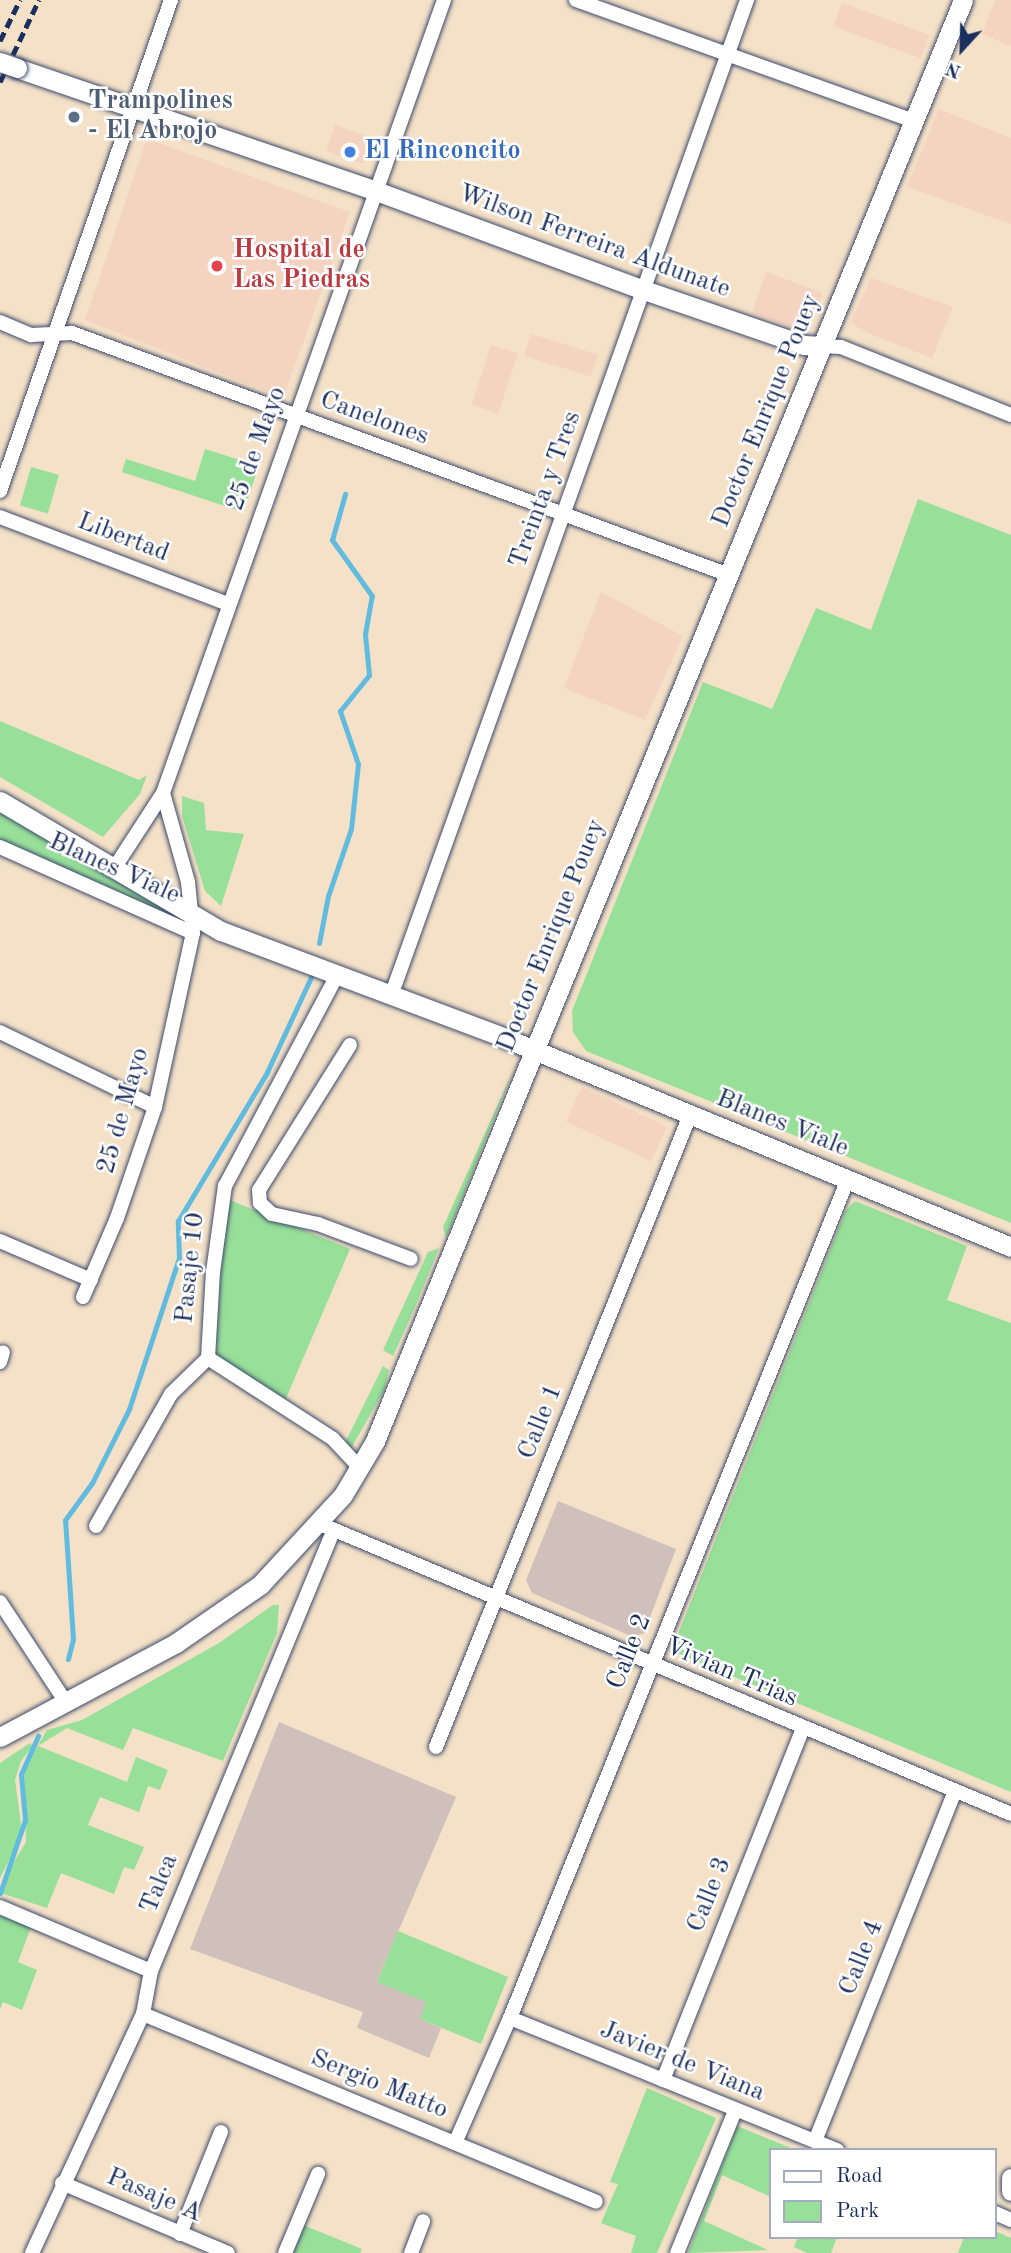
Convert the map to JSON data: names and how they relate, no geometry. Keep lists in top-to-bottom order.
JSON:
{
  "streets": {
    "street": [
      "Wilson Ferreira Aldunate",
      "Doctor Enrique Pouey",
      "Canelones",
      "25 de Mayo",
      "Treinta y Tres",
      "Libertad",
      "Blanes Viale",
      "Pasaje 10",
      "Calle 1",
      "Calle 2",
      "Vivian Trias",
      "Talca",
      "Calle 3",
      "Calle 4",
      "Javier de Viana",
      "Sergio Matto",
      "Pasaje A"
    ]
  },
  "crossings": [
    ["Wilson Ferreira Aldunate", "Doctor Enrique Pouey"],
    ["Wilson Ferreira Aldunate", "25 de Mayo"],
    ["Wilson Ferreira Aldunate", "Treinta y Tres"],
    ["Doctor Enrique Pouey", "Canelones"],
    ["Doctor Enrique Pouey", "Blanes Viale"],
    ["Doctor Enrique Pouey", "Vivian Trias"],
    ["Doctor Enrique Pouey", "Talca"],
    ["Canelones", "25 de Mayo"],
    ["Canelones", "Treinta y Tres"],
    ["25 de Mayo", "Libertad"],
    ["25 de Mayo", "Blanes Viale"],
    ["Treinta y Tres", "Blanes Viale"],
    ["Blanes Viale", "Pasaje 10"],
    ["Blanes Viale", "Calle 1"],
    ["Blanes Viale", "Calle 2"],
    ["Calle 1", "Vivian Trias"],
    ["Calle 2", "Vivian Trias"],
    ["Calle 2", "Javier de Viana"],
    ["Calle 2", "Sergio Matto"],
    ["Vivian Trias", "Talca"],
    ["Vivian Trias", "Calle 3"],
    ["Vivian Trias", "Calle 4"],
    ["Talca", "Sergio Matto"],
    ["Talca", "Pasaje A"],
    ["Calle 3", "Javier de Viana"],
    ["Calle 4", "Javier de Viana"]
  ],
  "places": ["Trampolines - El Abrojo", "El Rinconcito", "Hospital de Las Piedras"],
  "legend": ["Road", "Park"],
  "north": "bottom"
}
